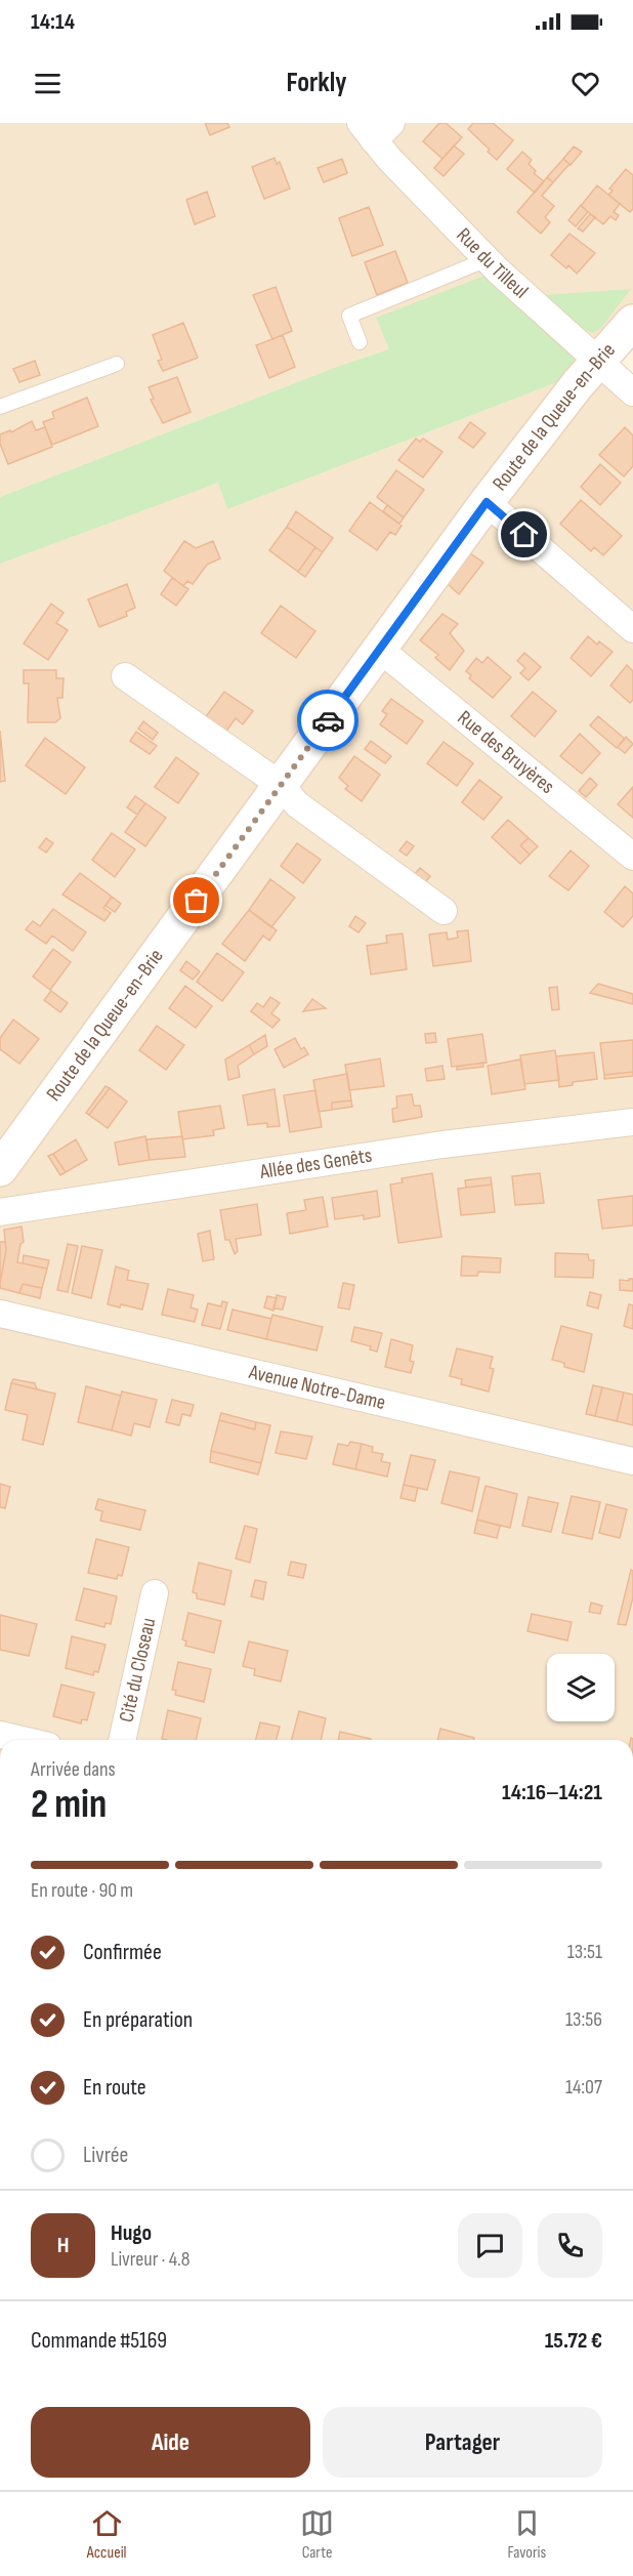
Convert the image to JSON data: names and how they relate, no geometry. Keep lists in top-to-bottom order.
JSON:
{
  "streets": {
    "main road": ["Route de la Queue-en-Brie"],
    "street": [
      "Rue du Tilleul",
      "Rue des Bruyères",
      "Allée des Genêts",
      "Avenue Notre-Dame",
      "Cité du Closeau"
    ]
  },
  "crossings": [
    ["Rue du Tilleul", "Route de la Queue-en-Brie"],
    ["Route de la Queue-en-Brie", "Rue des Bruyères"]
  ],
  "page": {
    "status": "14:14",
    "header": "Forkly",
    "heading": ["2 min", "Arrivée dans", "14:16–14:21"],
    "panel": [
      "Hugo",
      "Livreur · 4.8",
      "Commande #5169",
      "15.72 €"
    ],
    "bar": "En route · 90 m",
    "list": [
      ["Confirmée", "13:51"],
      ["En préparation", "13:56"],
      ["En route", "14:07"],
      "Livrée"
    ],
    "round": "H",
    "buttons": ["Aide", "Partager"],
    "tabs": ["Accueil", "Carte", "Favoris"]
  }
}
